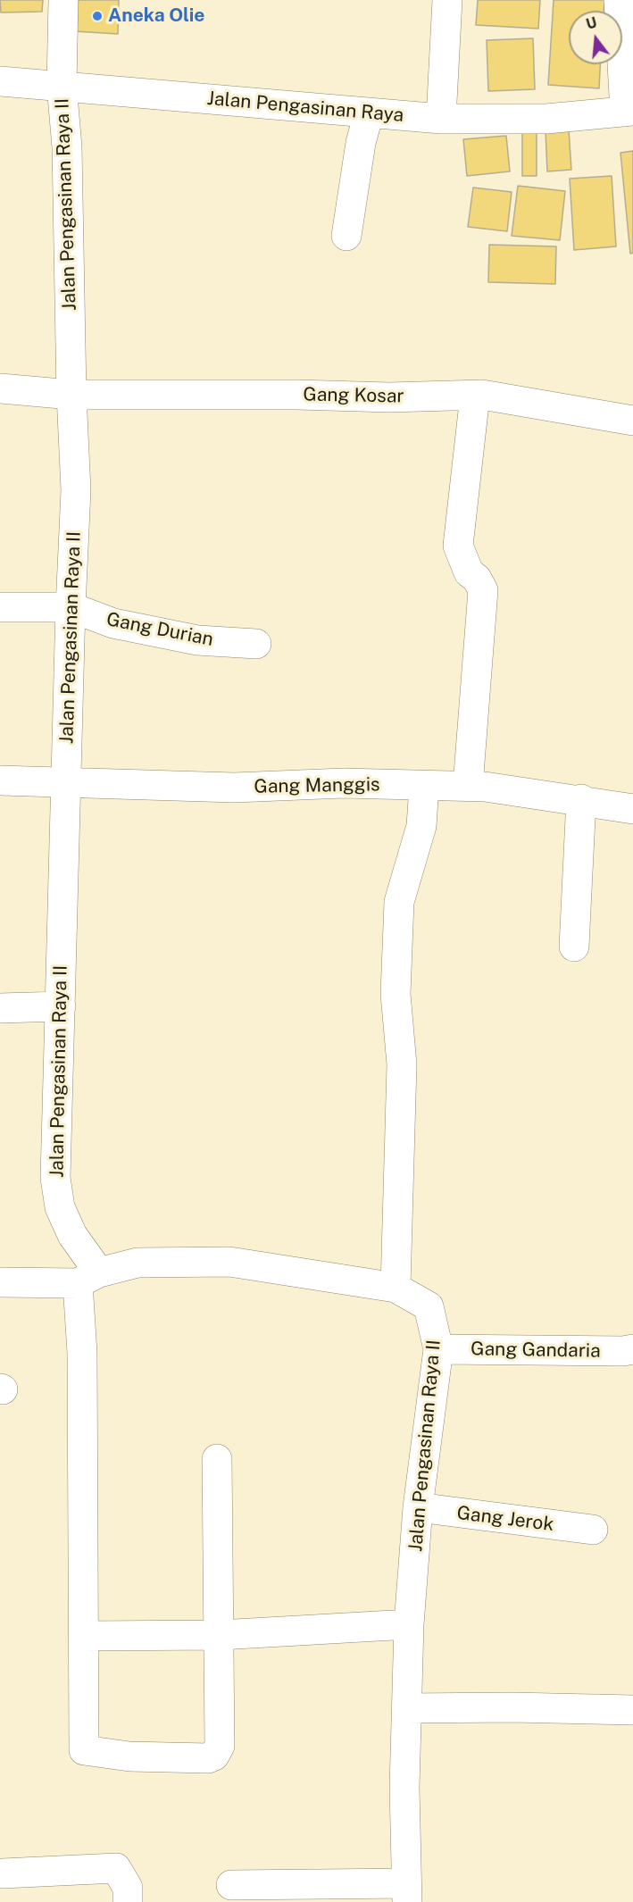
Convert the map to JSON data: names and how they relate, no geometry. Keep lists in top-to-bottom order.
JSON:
{
  "streets": {
    "street": [
      "Jalan Pengasinan Raya",
      "Jalan Pengasinan Raya II",
      "Gang Kosar",
      "Gang Durian",
      "Gang Manggis",
      "Gang Gandaria",
      "Gang Jerok"
    ]
  },
  "crossings": [
    ["Jalan Pengasinan Raya", "Jalan Pengasinan Raya II"],
    ["Jalan Pengasinan Raya II", "Gang Kosar"],
    ["Jalan Pengasinan Raya II", "Gang Durian"],
    ["Jalan Pengasinan Raya II", "Gang Manggis"],
    ["Jalan Pengasinan Raya II", "Gang Gandaria"],
    ["Jalan Pengasinan Raya II", "Gang Jerok"]
  ],
  "places": ["Aneka Olie"],
  "north": "top"
}
